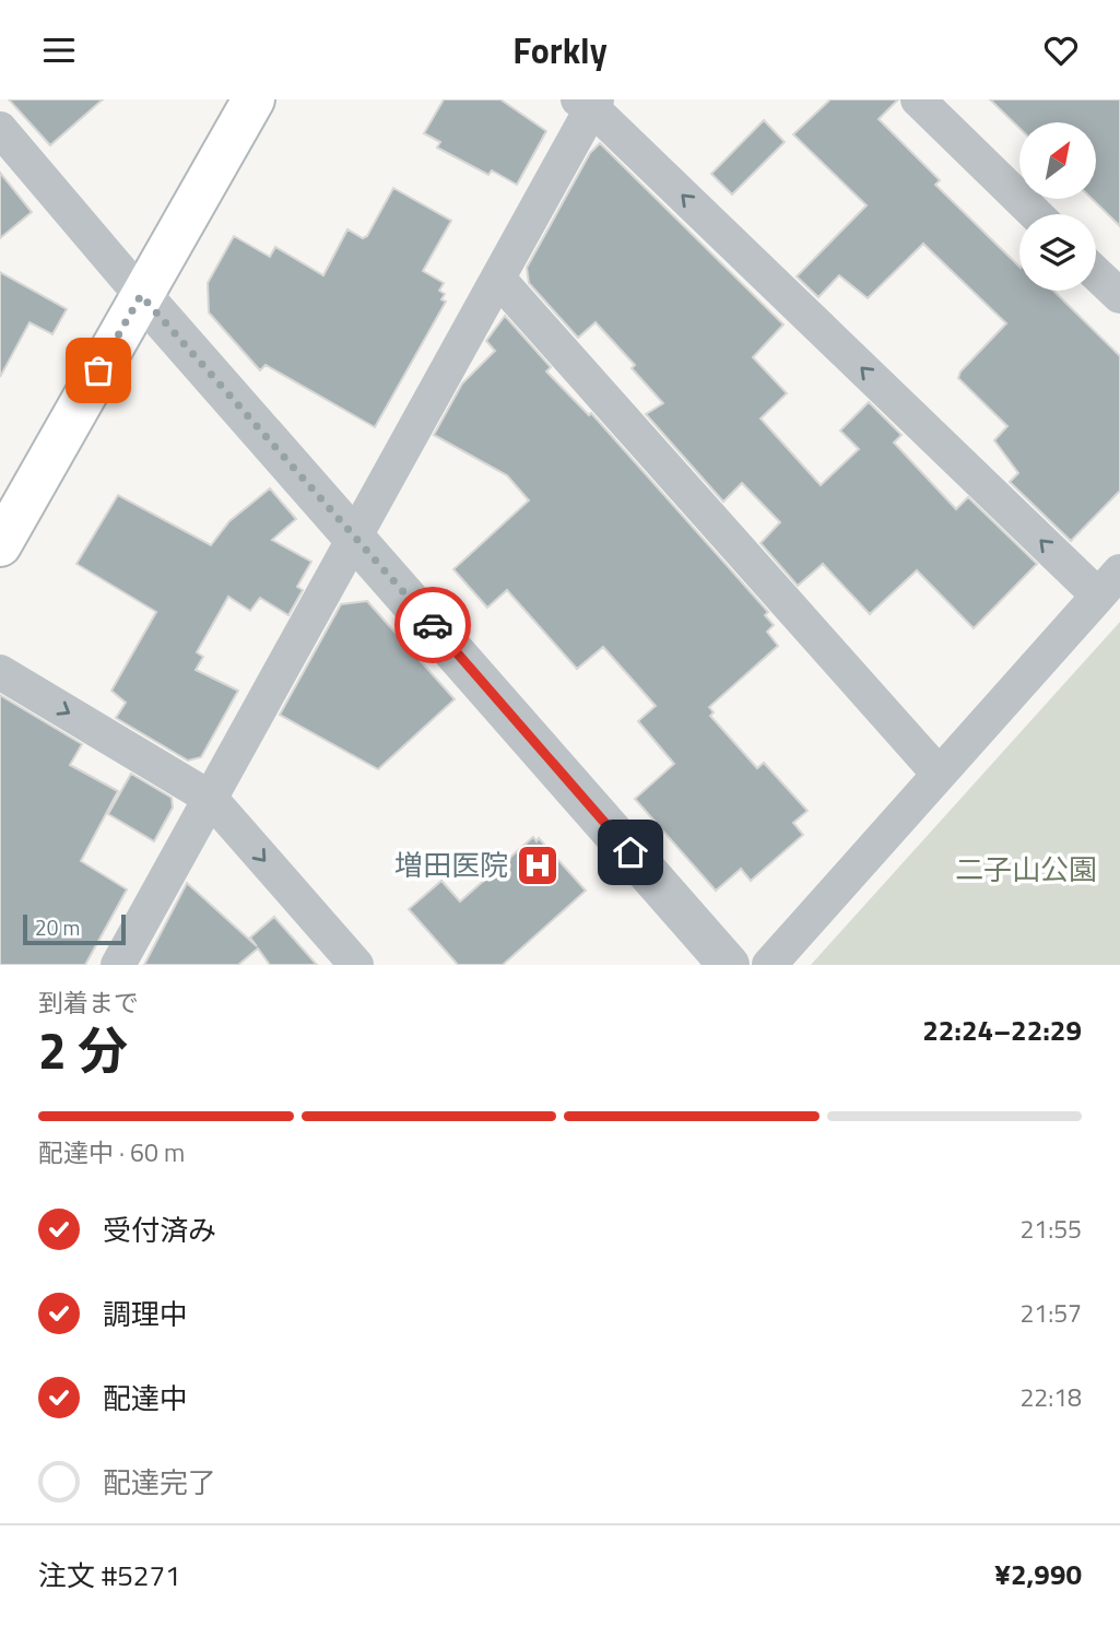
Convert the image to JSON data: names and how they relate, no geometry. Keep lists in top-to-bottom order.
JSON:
{
  "parks": ["二子山公園"],
  "places": {
    "hospital": ["増田医院"]
  },
  "scale_bar": "20 m",
  "north": "top right",
  "page": {
    "header": "Forkly",
    "scale": "20 m",
    "heading": ["2 分", "到着まで", "22:24–22:29"],
    "panel": ["注文 #5271", "¥2,990"],
    "bar": "配達中 · 60 m",
    "list": [
      ["受付済み", "21:55"],
      ["調理中", "21:57"],
      ["配達中", "22:18"],
      "配達完了"
    ]
  }
}
